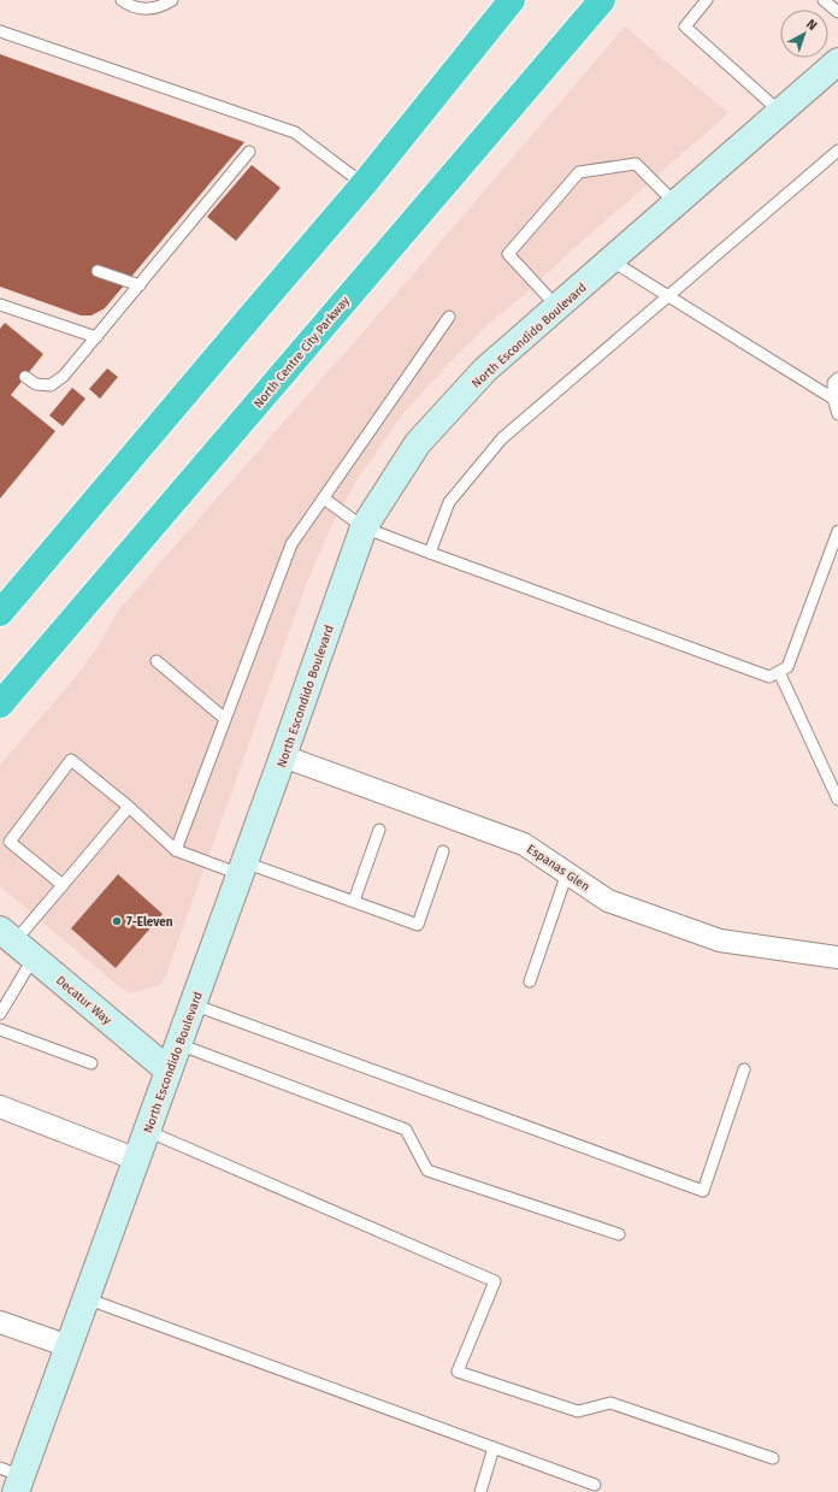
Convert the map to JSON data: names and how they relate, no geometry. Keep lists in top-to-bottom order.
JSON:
{
  "streets": {
    "highway": ["North Centre City Parkway"],
    "street": ["North Escondido Boulevard", "Espanas Glen", "Decatur Way"]
  },
  "crossings": [
    ["North Escondido Boulevard", "Espanas Glen"],
    ["North Escondido Boulevard", "Decatur Way"]
  ],
  "places": ["7-Eleven"],
  "north": "top right"
}
